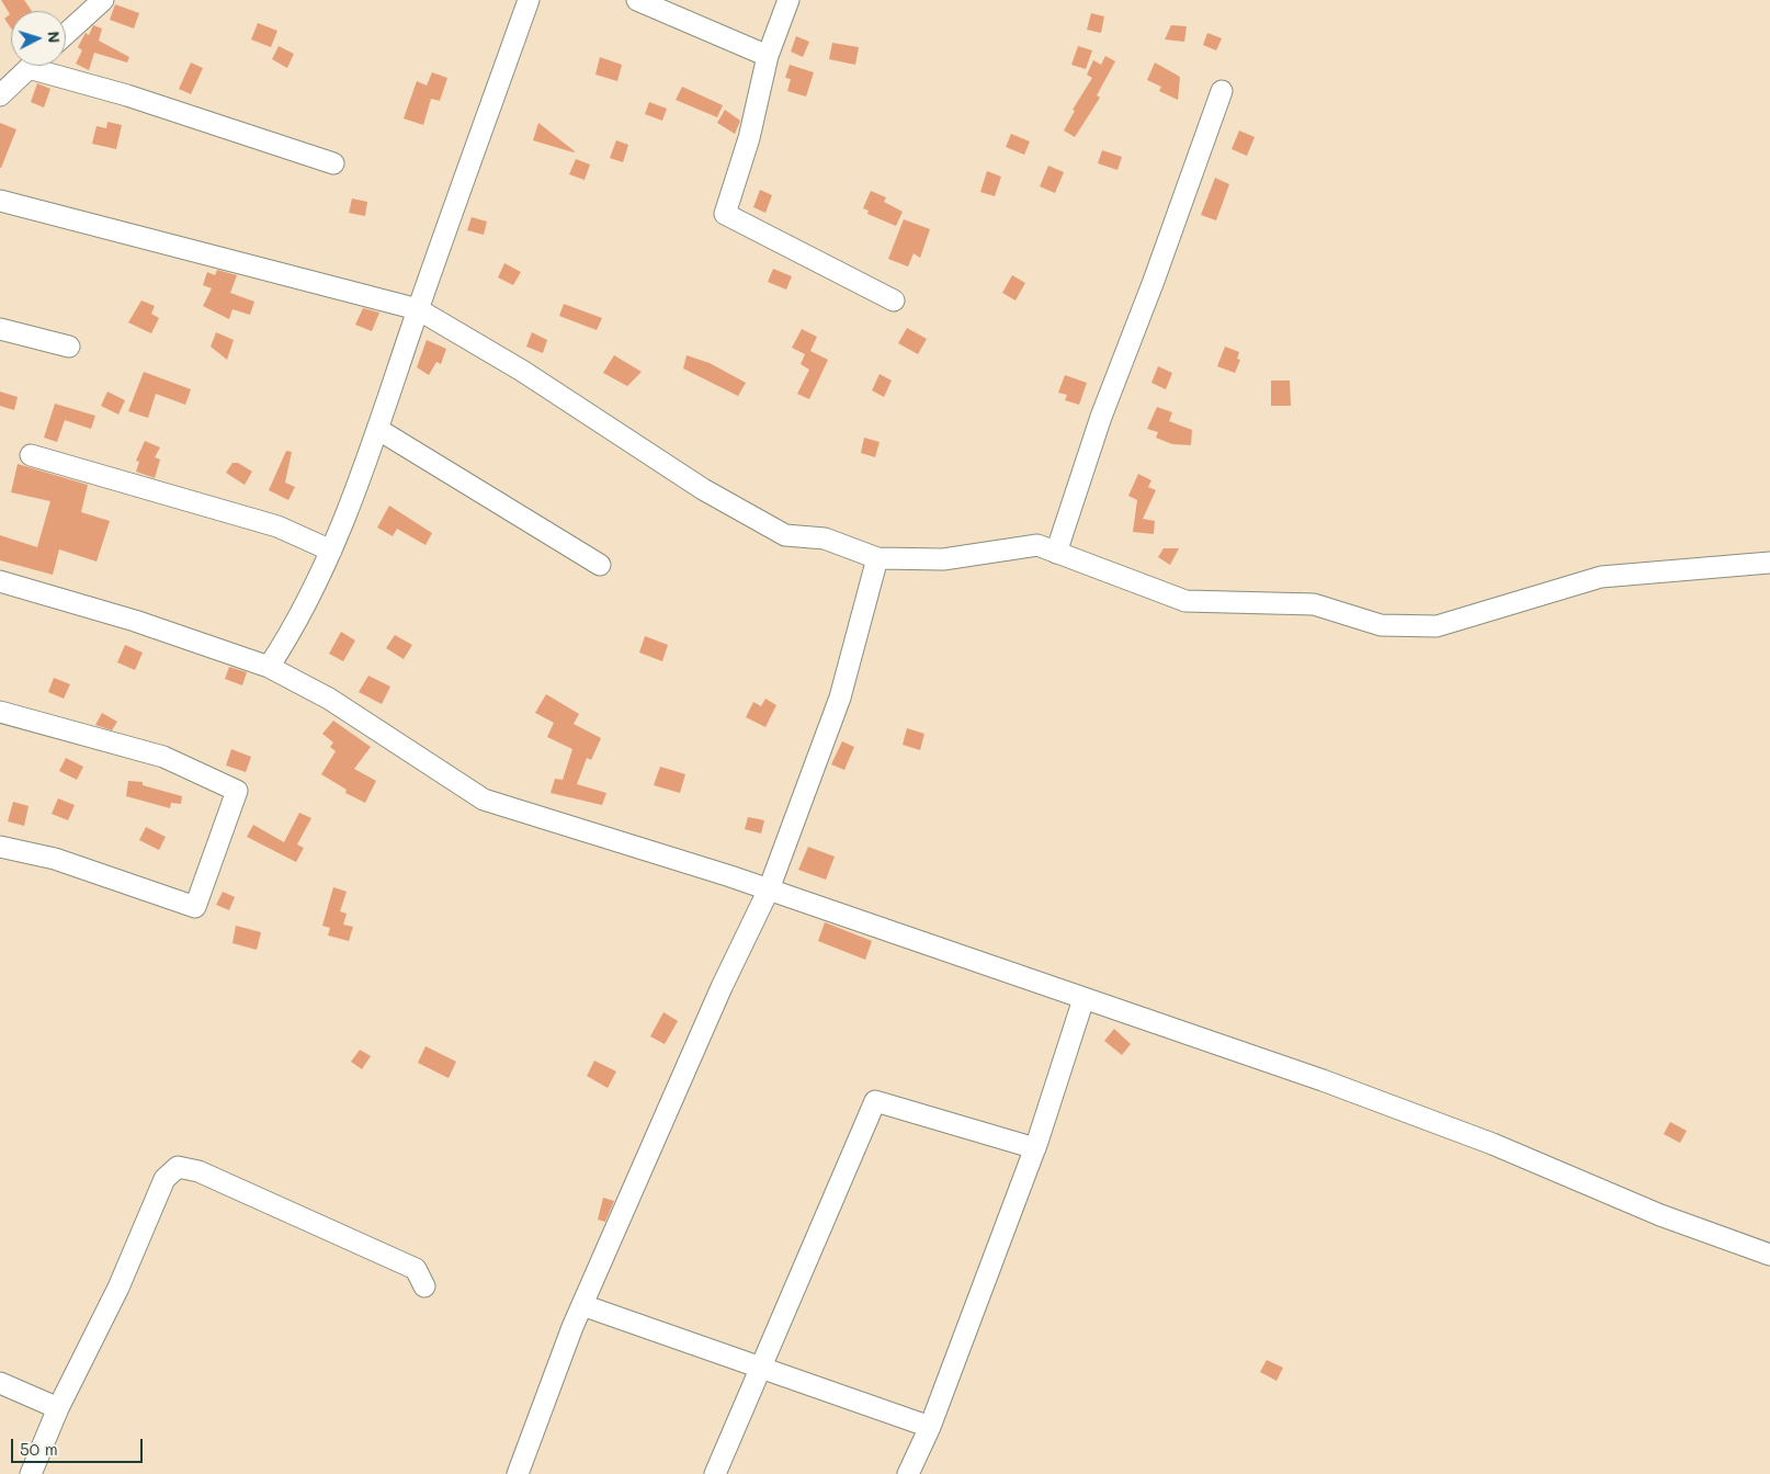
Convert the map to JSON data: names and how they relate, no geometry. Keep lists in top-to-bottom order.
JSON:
{
  "scale_bar": "50 m",
  "north": "right"
}
